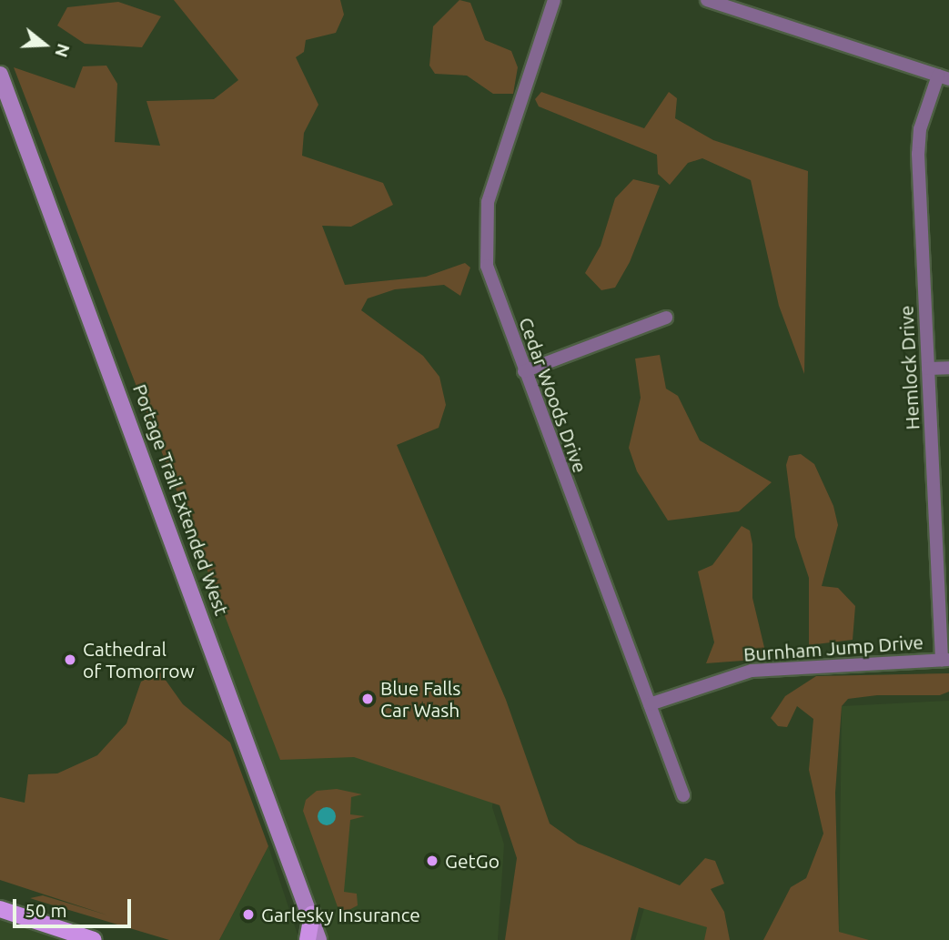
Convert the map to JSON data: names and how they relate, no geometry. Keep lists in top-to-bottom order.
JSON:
{
  "streets": {
    "main road": ["Portage Trail Extended West"],
    "street": ["Hemlock Drive", "Cedar Woods Drive", "Burnham Jump Drive"]
  },
  "crossings": [
    ["Hemlock Drive", "Burnham Jump Drive"],
    ["Cedar Woods Drive", "Burnham Jump Drive"]
  ],
  "places": [
    "Cathedral of Tomorrow",
    "Blue Falls Car Wash",
    "GetGo",
    "Garlesky Insurance"
  ],
  "scale_bar": "50 m",
  "north": "right"
}
